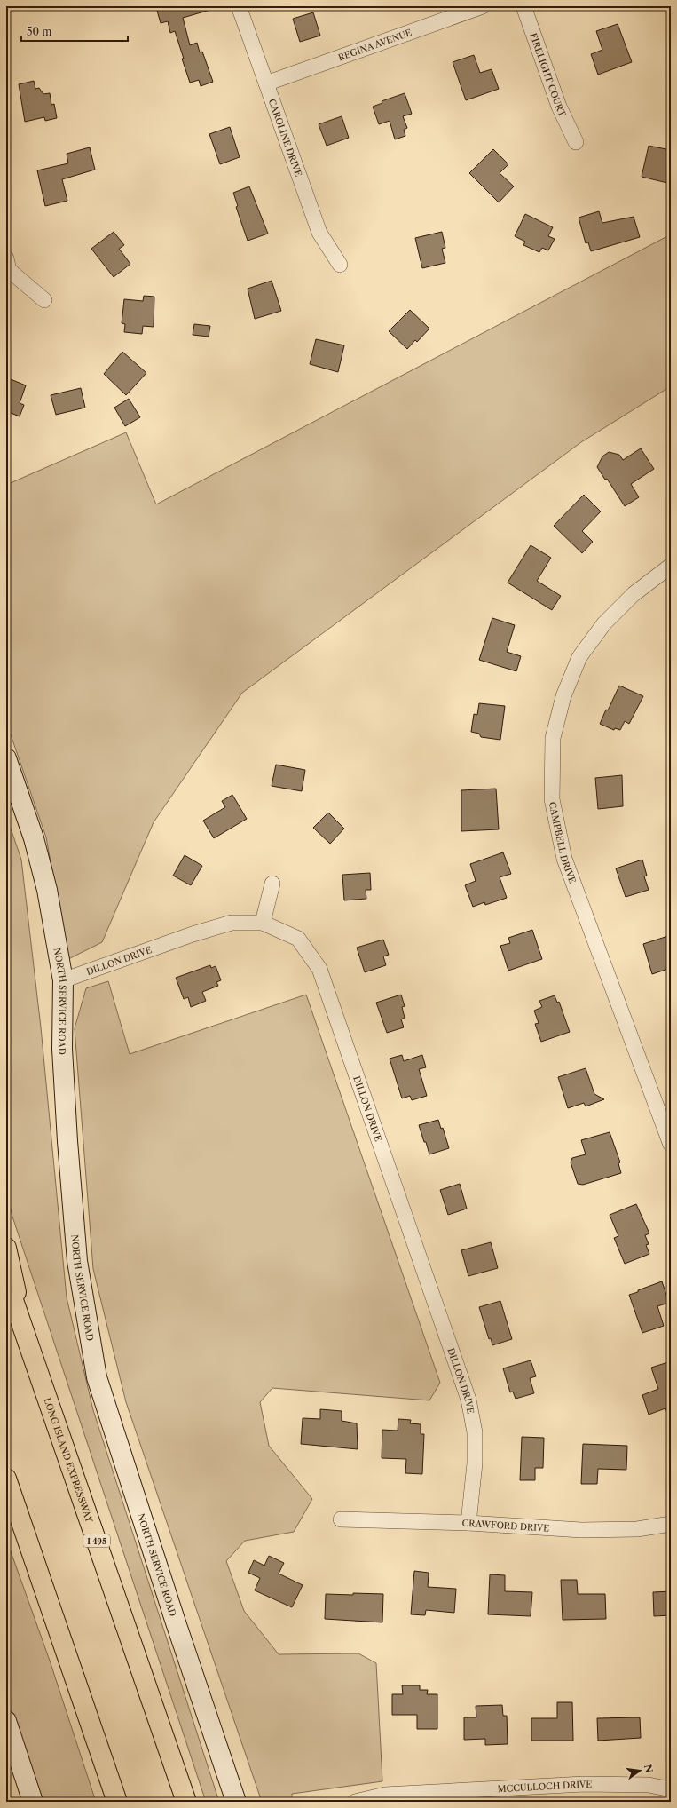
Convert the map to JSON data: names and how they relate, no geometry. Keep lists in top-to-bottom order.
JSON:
{
  "streets": {
    "highway": ["LONG ISLAND EXPRESSWAY", "I 495"],
    "main road": ["NORTH SERVICE ROAD"],
    "street": [
      "REGINA AVENUE",
      "FIRELIGHT COURT",
      "CAROLINE DRIVE",
      "CAMPBELL DRIVE",
      "DILLON DRIVE",
      "CRAWFORD DRIVE",
      "MCCULLOCH DRIVE"
    ]
  },
  "crossings": [
    ["REGINA AVENUE", "CAROLINE DRIVE"],
    ["DILLON DRIVE", "NORTH SERVICE ROAD"],
    ["DILLON DRIVE", "CRAWFORD DRIVE"]
  ],
  "scale_bar": "50 m",
  "north": "right"
}
